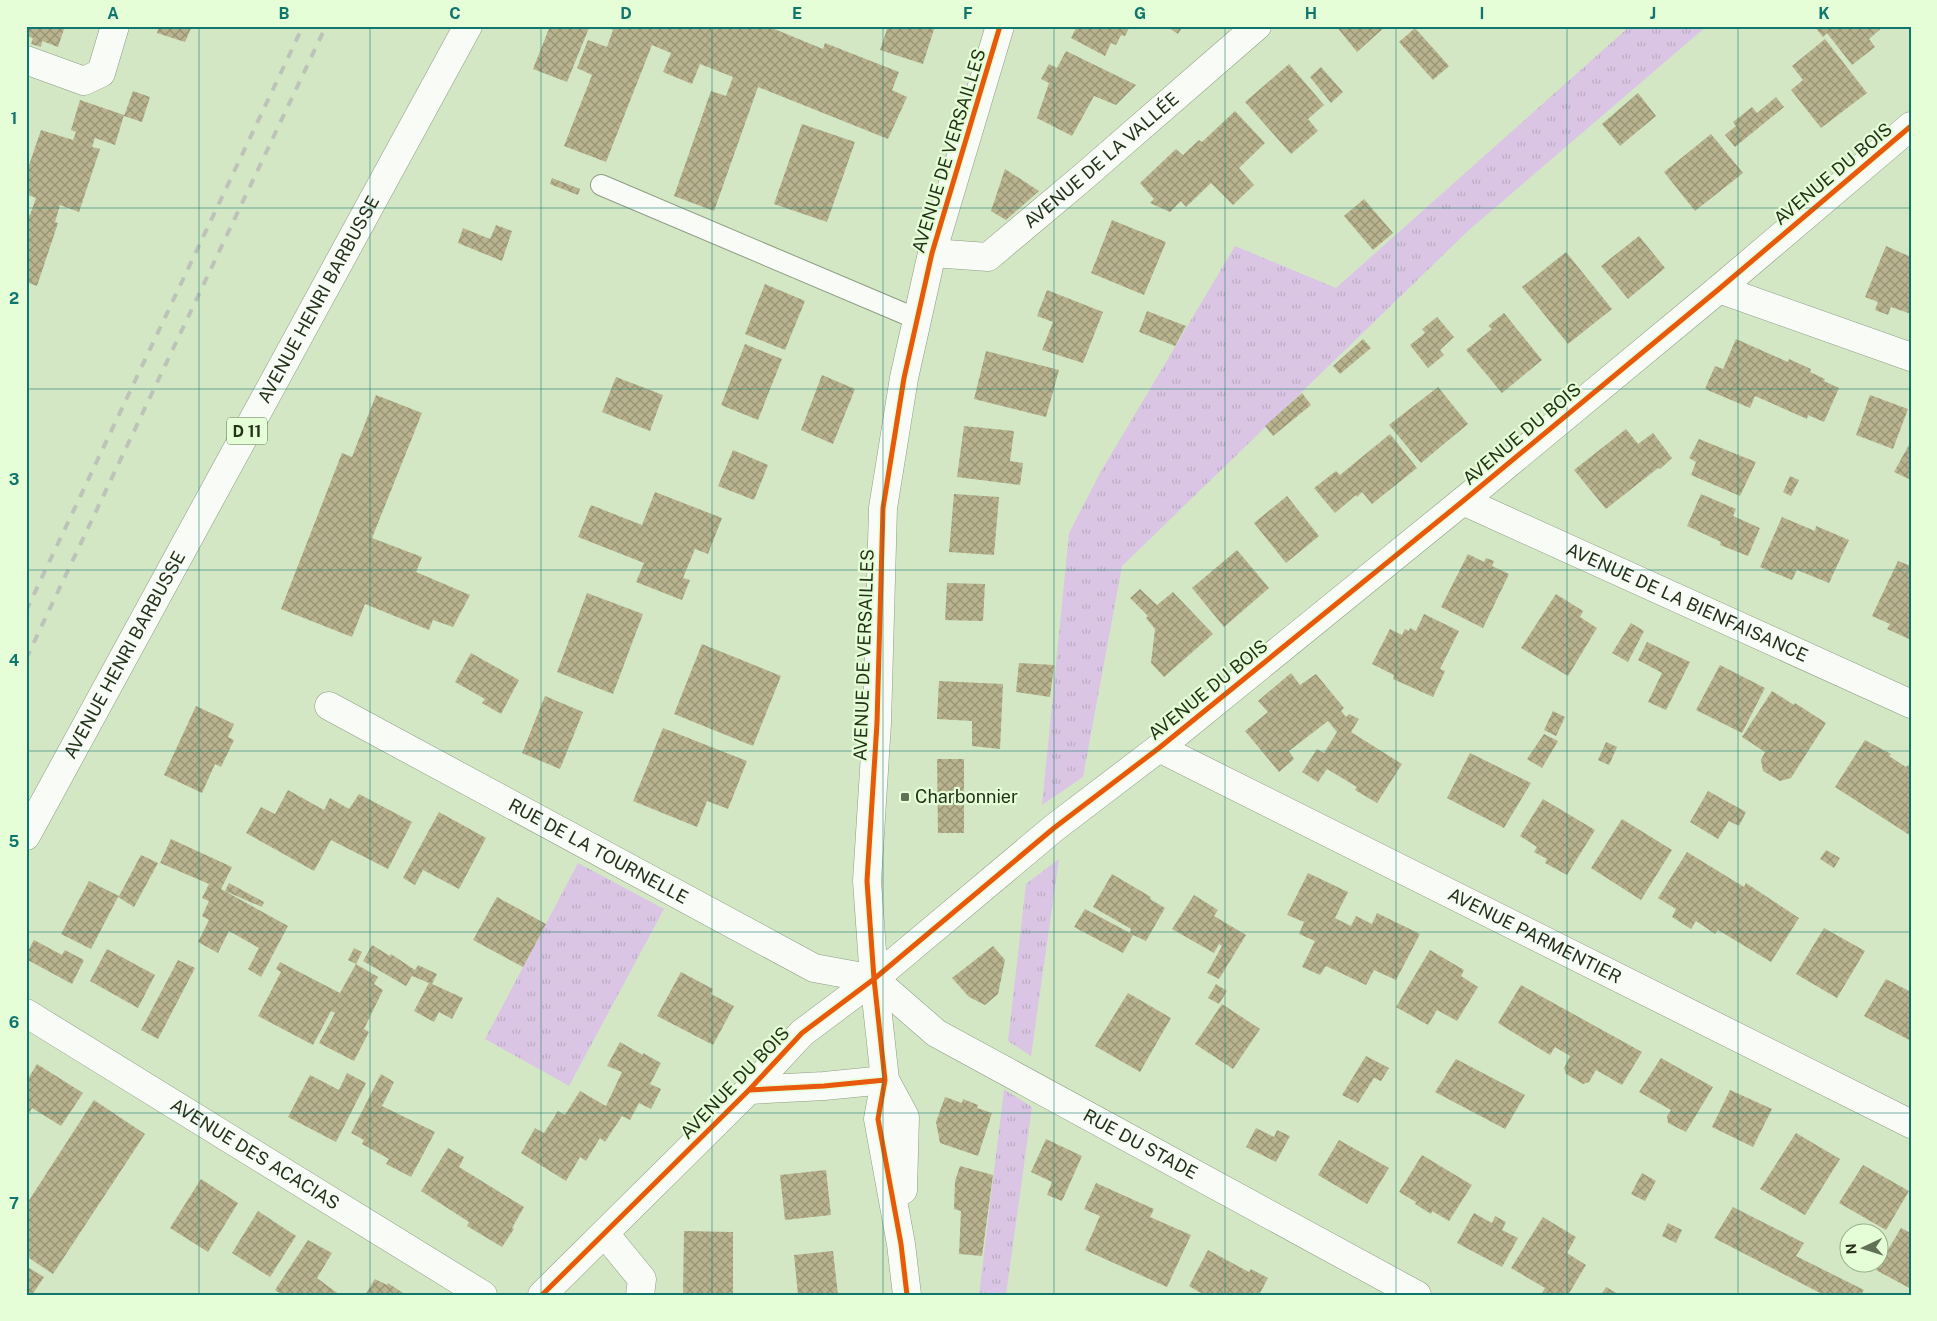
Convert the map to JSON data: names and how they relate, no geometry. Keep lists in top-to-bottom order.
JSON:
{
  "streets": {
    "street": [
      "AVENUE DE VERSAILLES",
      "AVENUE DE LA VALLÉE",
      "AVENUE DU BOIS",
      "AVENUE HENRI BARBUSSE",
      "D 11",
      "AVENUE DE LA BIENFAISANCE",
      "RUE DE LA TOURNELLE",
      "AVENUE PARMENTIER",
      "RUE DU STADE",
      "AVENUE DES ACACIAS"
    ]
  },
  "crossings": [
    ["AVENUE DE VERSAILLES", "AVENUE DE LA VALLÉE"],
    ["AVENUE DE VERSAILLES", "AVENUE DU BOIS"],
    ["AVENUE DE VERSAILLES", "RUE DE LA TOURNELLE"],
    ["AVENUE DE VERSAILLES", "RUE DU STADE"],
    ["AVENUE DU BOIS", "AVENUE DE LA BIENFAISANCE"],
    ["AVENUE DU BOIS", "RUE DE LA TOURNELLE"],
    ["AVENUE DU BOIS", "AVENUE PARMENTIER"],
    ["AVENUE DU BOIS", "RUE DU STADE"],
    ["RUE DE LA TOURNELLE", "RUE DU STADE"]
  ],
  "places": {
    "transit": ["Charbonnier"]
  },
  "north": "left",
  "grid": {
    "columns": [
      "A",
      "B",
      "C",
      "D",
      "E",
      "F",
      "G",
      "H",
      "I",
      "J",
      "K"
    ],
    "rows": [
      "1",
      "2",
      "3",
      "4",
      "5",
      "6",
      "7"
    ]
  }
}
